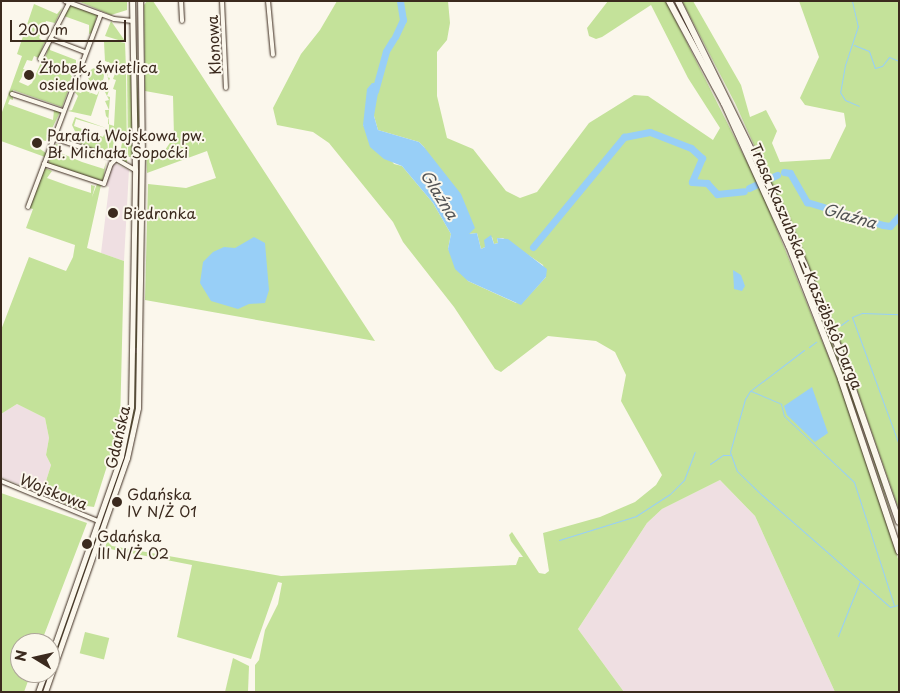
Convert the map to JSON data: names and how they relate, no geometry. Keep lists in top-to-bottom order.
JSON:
{
  "streets": {
    "highway": ["Trasa Kaszubska – Kaszëbskô Darga"],
    "main road": ["Gdańska"],
    "street": ["Klonowa", "Wojskowa"]
  },
  "crossings": [
    ["Gdańska", "Wojskowa"]
  ],
  "water": ["Glaźna"],
  "places": [
    "Żłobek, świetlica osiedlowa",
    "Parafia Wojskowa pw. Bł. Michała Sopoćki",
    "Biedronka",
    "Gdańska IV N/Ż 01",
    "Gdańska III N/Ż 02"
  ],
  "scale_bar": "200 m",
  "north": "left"
}
